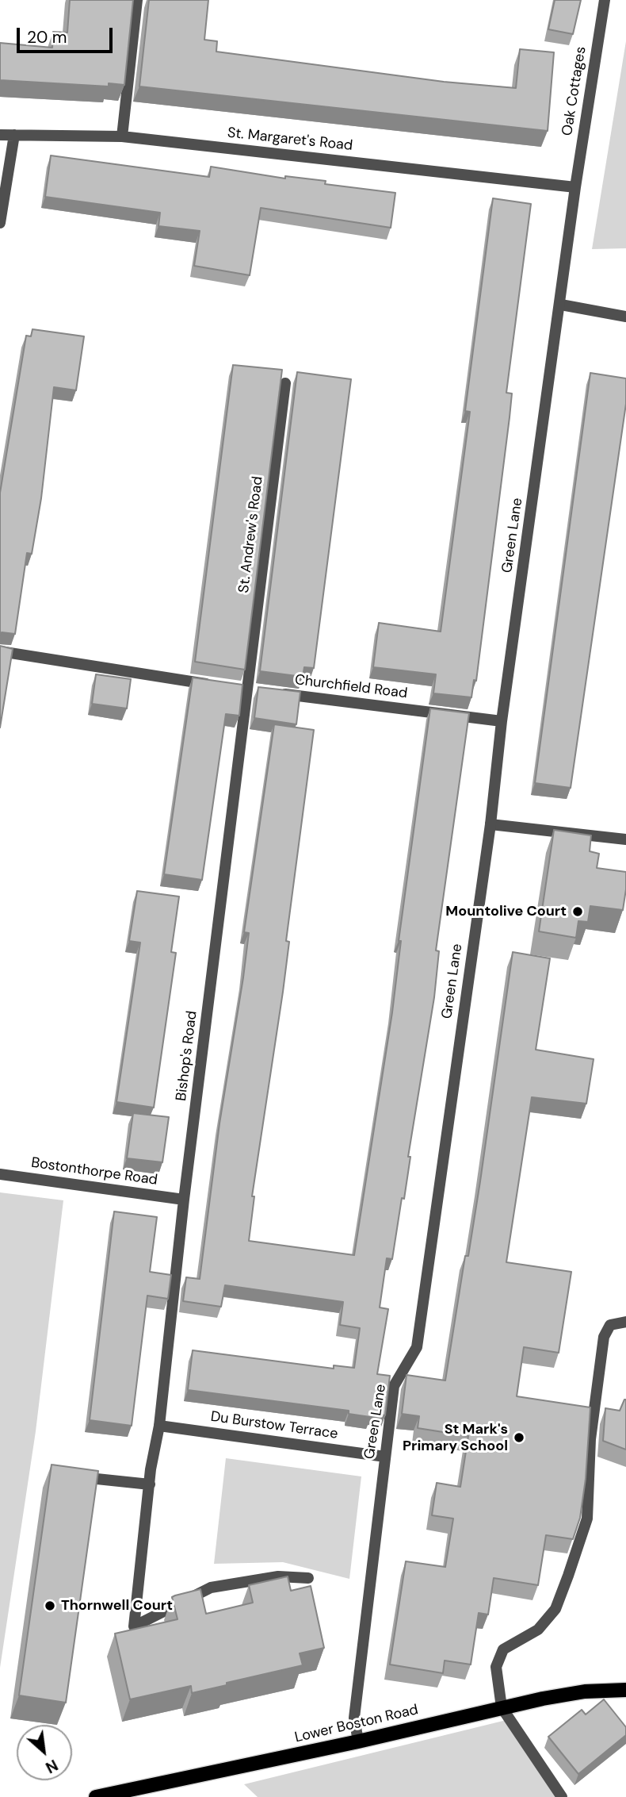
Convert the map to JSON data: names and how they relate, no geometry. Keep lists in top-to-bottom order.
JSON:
{
  "streets": {
    "main road": ["Lower Boston Road"],
    "street": [
      "Oak Cottages",
      "St. Margaret's Road",
      "St. Andrew's Road",
      "Green Lane",
      "Churchfield Road",
      "Bishop's Road",
      "Bostonthorpe Road",
      "Du Burstow Terrace"
    ]
  },
  "crossings": [
    ["Oak Cottages", "St. Margaret's Road"],
    ["Oak Cottages", "Green Lane"],
    ["St. Margaret's Road", "Green Lane"],
    ["St. Andrew's Road", "Churchfield Road"],
    ["St. Andrew's Road", "Bishop's Road"],
    ["Green Lane", "Churchfield Road"],
    ["Green Lane", "Du Burstow Terrace"],
    ["Green Lane", "Lower Boston Road"],
    ["Churchfield Road", "Bishop's Road"],
    ["Bishop's Road", "Bostonthorpe Road"],
    ["Bishop's Road", "Du Burstow Terrace"]
  ],
  "places": ["Mountolive Court", "St Mark's Primary School", "Thornwell Court"],
  "scale_bar": "20 m",
  "north": "bottom right"
}
